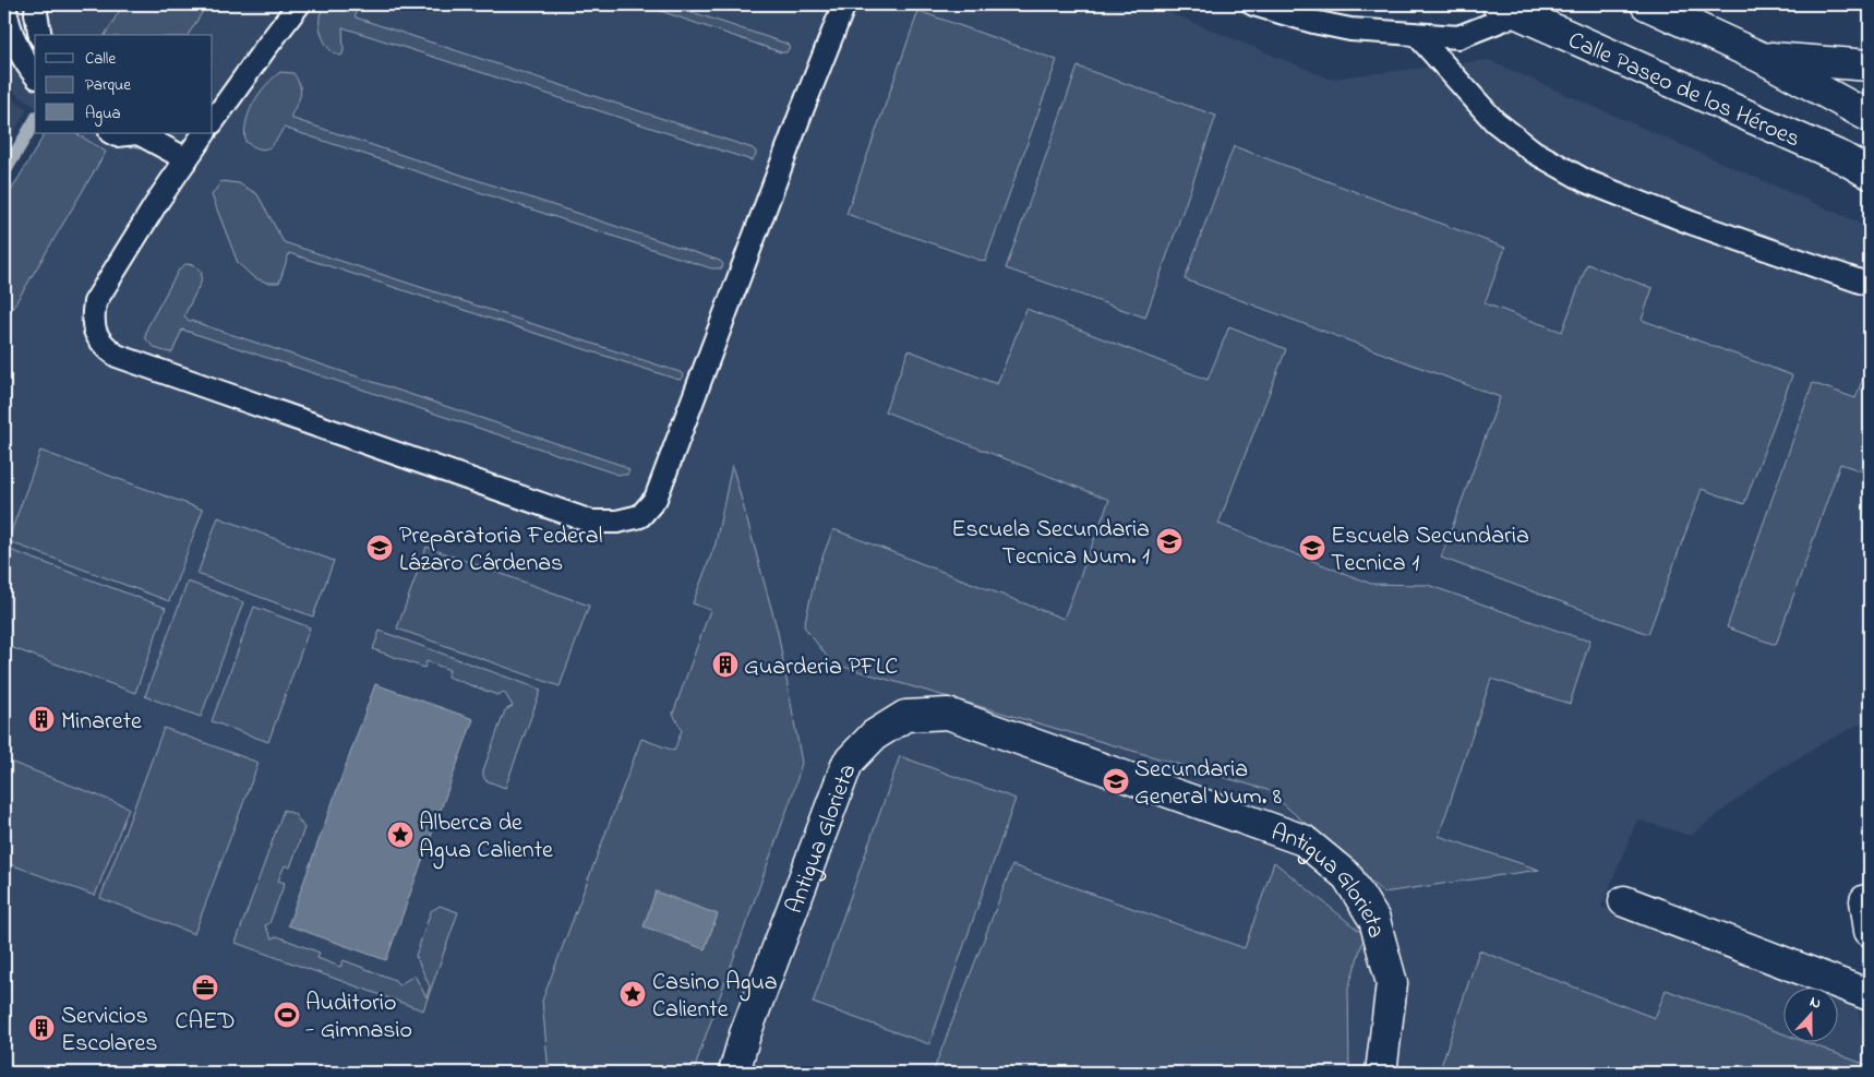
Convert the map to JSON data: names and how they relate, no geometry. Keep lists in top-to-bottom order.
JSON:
{
  "streets": {
    "street": ["Calle Paseo de los Héroes", "Antigua Glorieta"]
  },
  "places": {
    "school or university": [
      "Escuela Secundaria Tecnica Num. 1",
      "Preparatoria Federal Lázaro Cárdenas",
      "Escuela Secundaria Tecnica 1",
      "Secundaria General Num. 8"
    ],
    "building": ["Guarderia PFLC", "Minarete", "Servicios Escolares"],
    "place": ["Alberca de Agua Caliente", "Casino Agua Caliente"],
    "office": ["CAED"],
    "sports": ["Auditorio - Gimnasio"]
  },
  "legend": ["Calle", "Parque", "Agua"],
  "north": "top"
}
